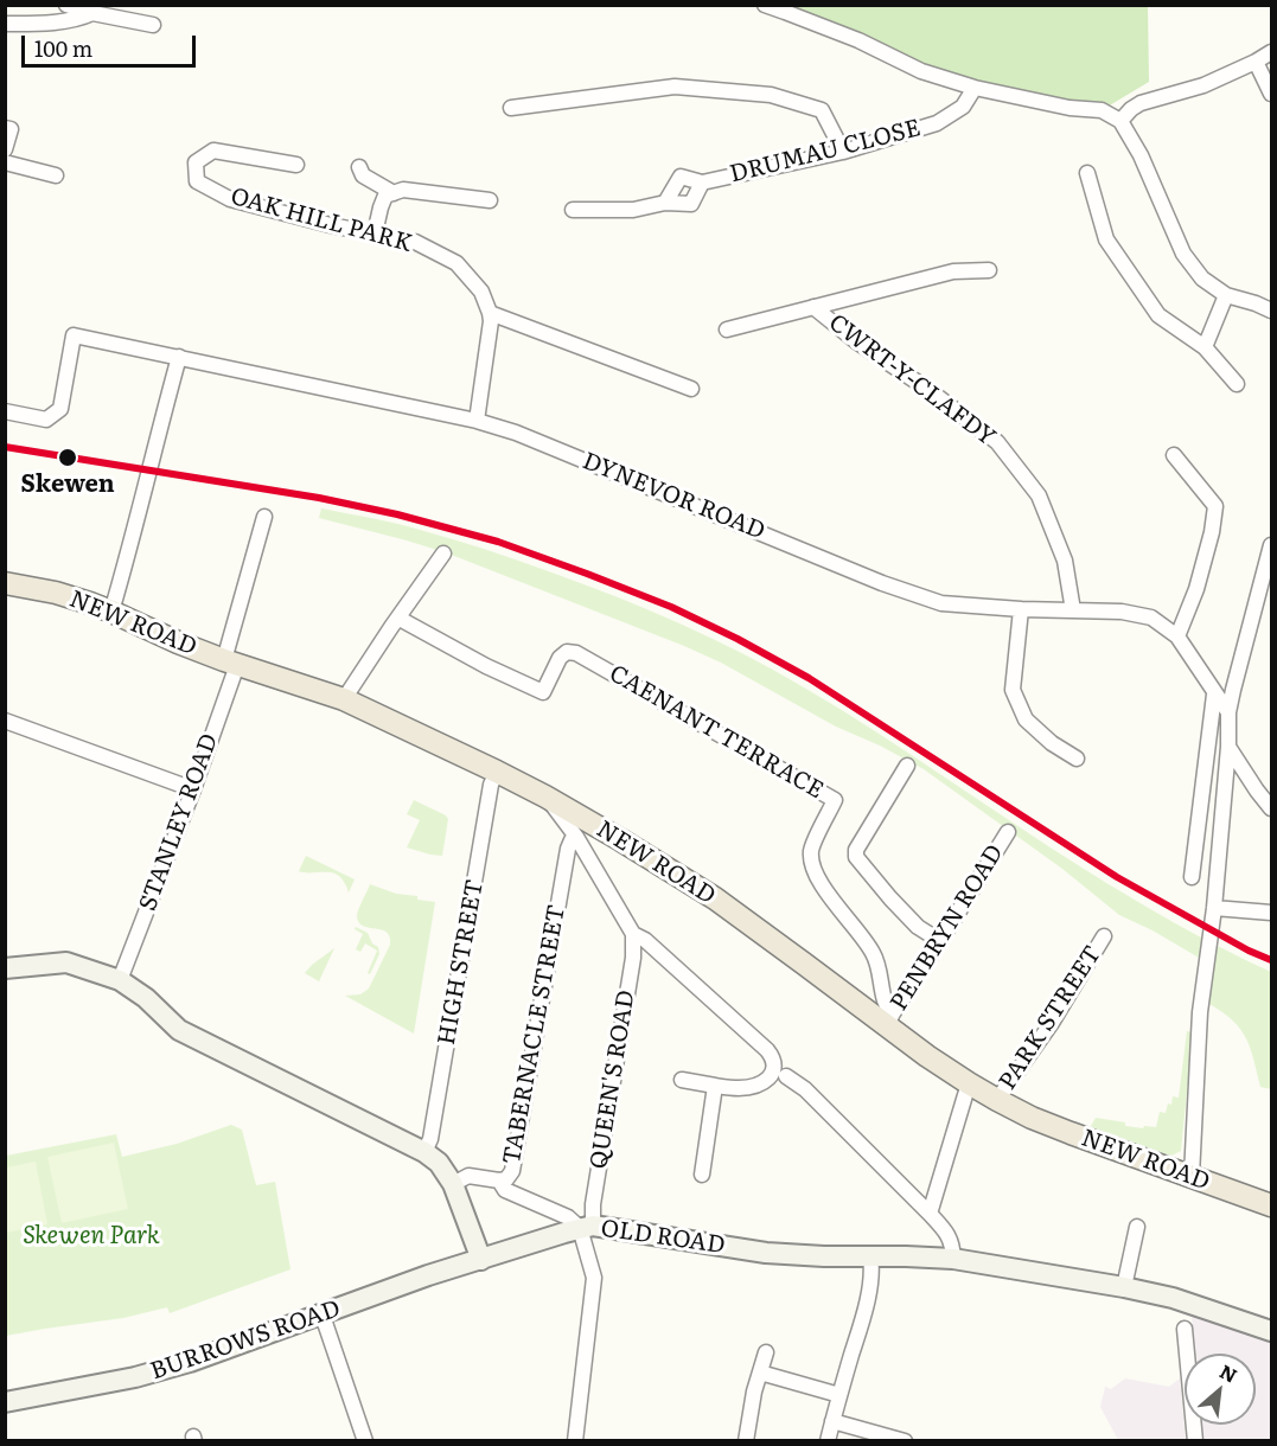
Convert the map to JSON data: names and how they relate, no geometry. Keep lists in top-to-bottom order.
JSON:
{
  "streets": {
    "main road": ["NEW ROAD", "OLD ROAD", "BURROWS ROAD"],
    "street": [
      "DRUMAU CLOSE",
      "OAK HILL PARK",
      "CWRT-Y-CLAFDY",
      "DYNEVOR ROAD",
      "CAENANT TERRACE",
      "STANLEY ROAD",
      "PENBRYN ROAD",
      "HIGH STREET",
      "PARK STREET",
      "TABERNACLE STREET",
      "QUEEN'S ROAD"
    ]
  },
  "crossings": [
    ["CWRT-Y-CLAFDY", "DYNEVOR ROAD"],
    ["NEW ROAD", "CAENANT TERRACE"],
    ["NEW ROAD", "STANLEY ROAD"],
    ["NEW ROAD", "PENBRYN ROAD"],
    ["NEW ROAD", "HIGH STREET"],
    ["NEW ROAD", "PARK STREET"],
    ["CAENANT TERRACE", "PENBRYN ROAD"],
    ["QUEEN'S ROAD", "OLD ROAD"],
    ["OLD ROAD", "BURROWS ROAD"]
  ],
  "parks": ["Skewen Park"],
  "places": ["Skewen"],
  "scale_bar": "100 m",
  "north": "top right"
}
